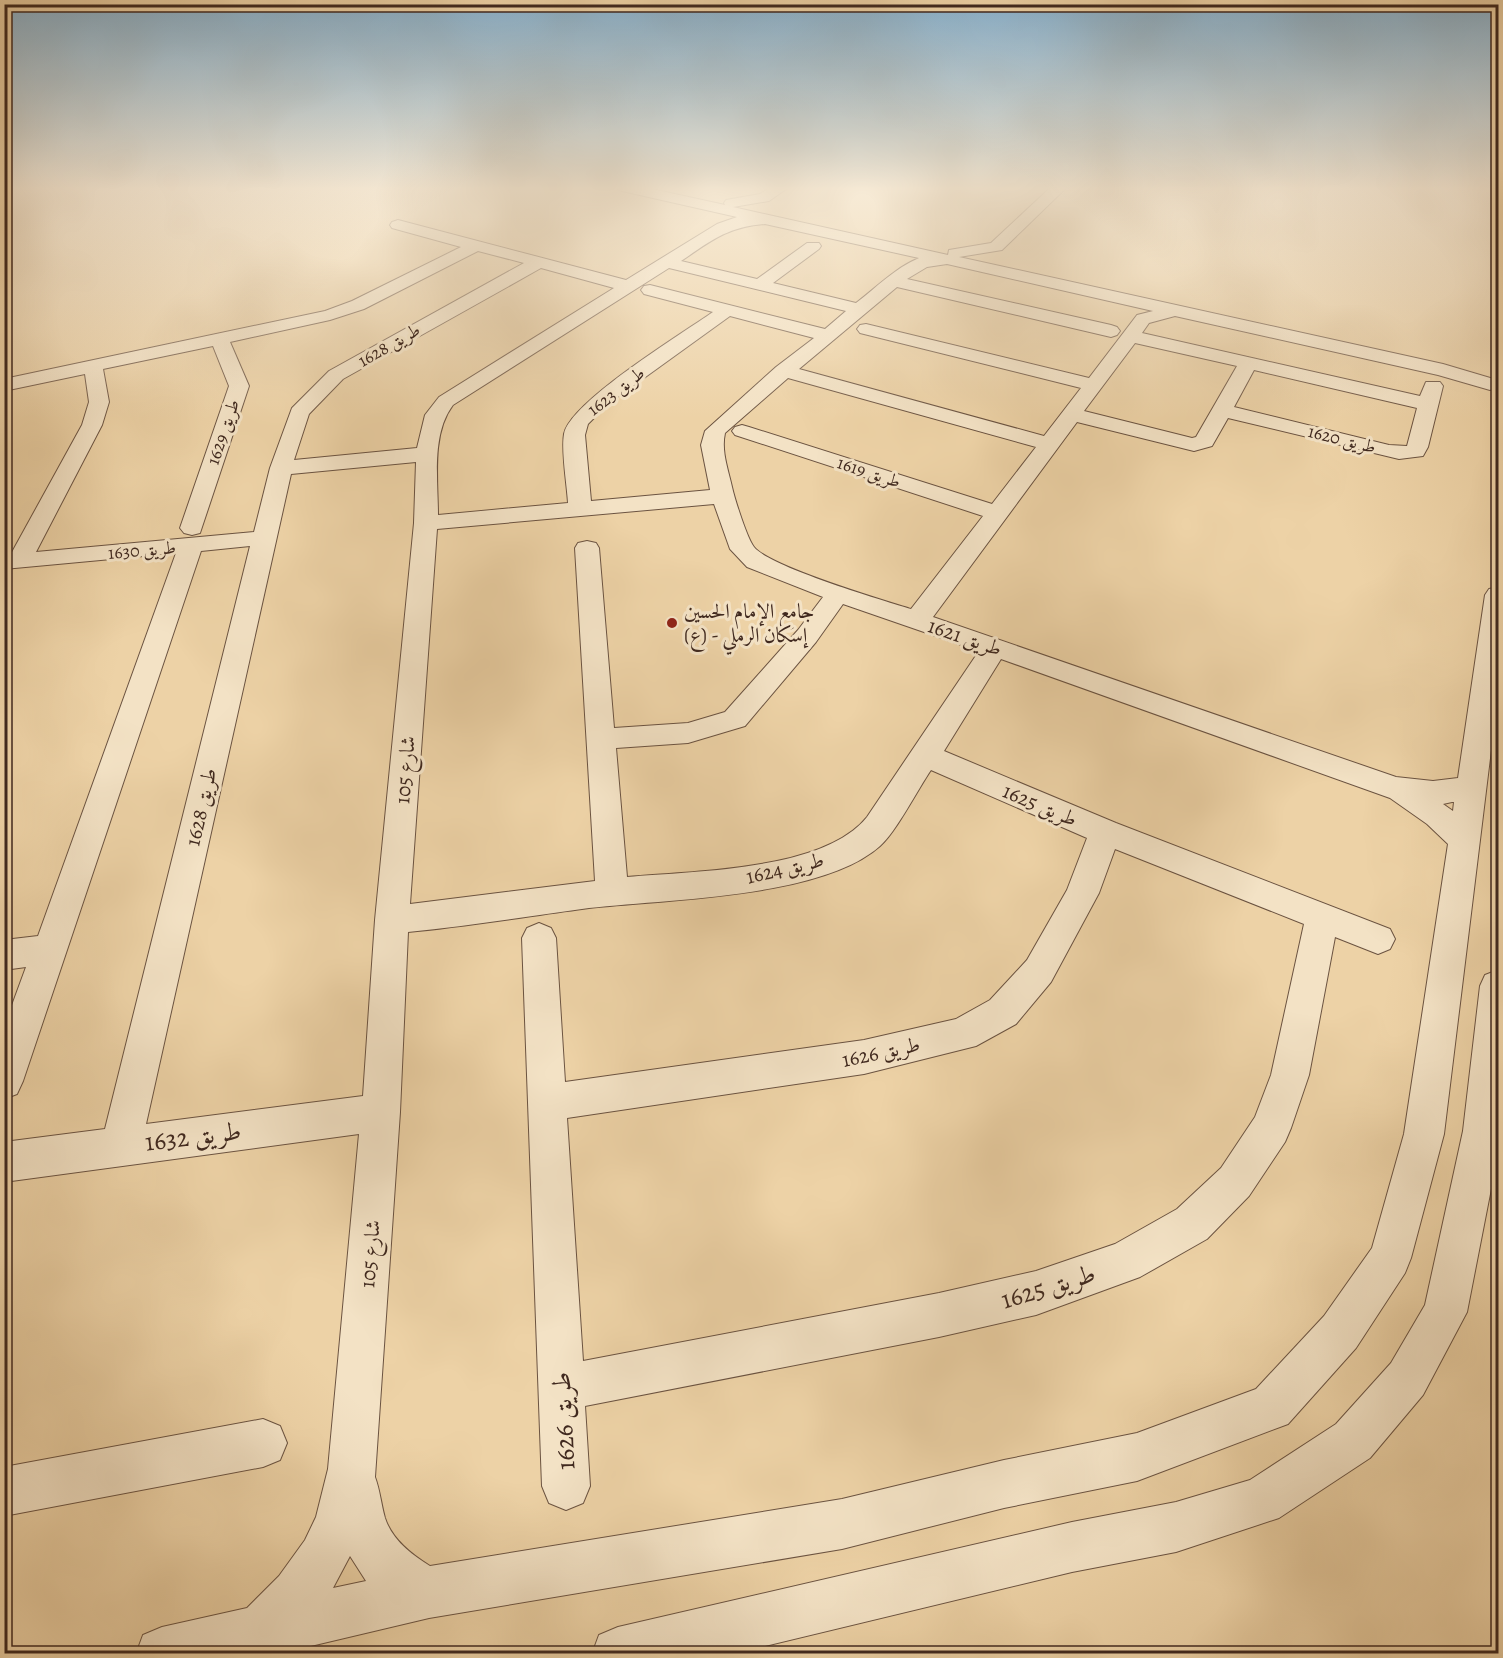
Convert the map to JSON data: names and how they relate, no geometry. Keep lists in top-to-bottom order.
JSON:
{
  "streets": {
    "street": [
      "طريق 1628",
      "طريق 1623",
      "طريق 1629",
      "طريق 1620",
      "طريق 1619",
      "طريق 1630",
      "طريق 1621",
      "شارع 105",
      "طريق 1625",
      "طريق 1624",
      "طريق 1626",
      "طريق 1632"
    ]
  },
  "crossings": [
    ["طريق 1628", "طريق 1630"],
    ["طريق 1628", "طريق 1632"],
    ["طريق 1629", "طريق 1630"],
    ["طريق 1621", "طريق 1624"],
    ["شارع 105", "طريق 1624"],
    ["شارع 105", "طريق 1632"],
    ["طريق 1625", "طريق 1624"],
    ["طريق 1625", "طريق 1626"]
  ],
  "places": ["جامع الإمام الحسين (ع) - إسكان الرملي"]
}
